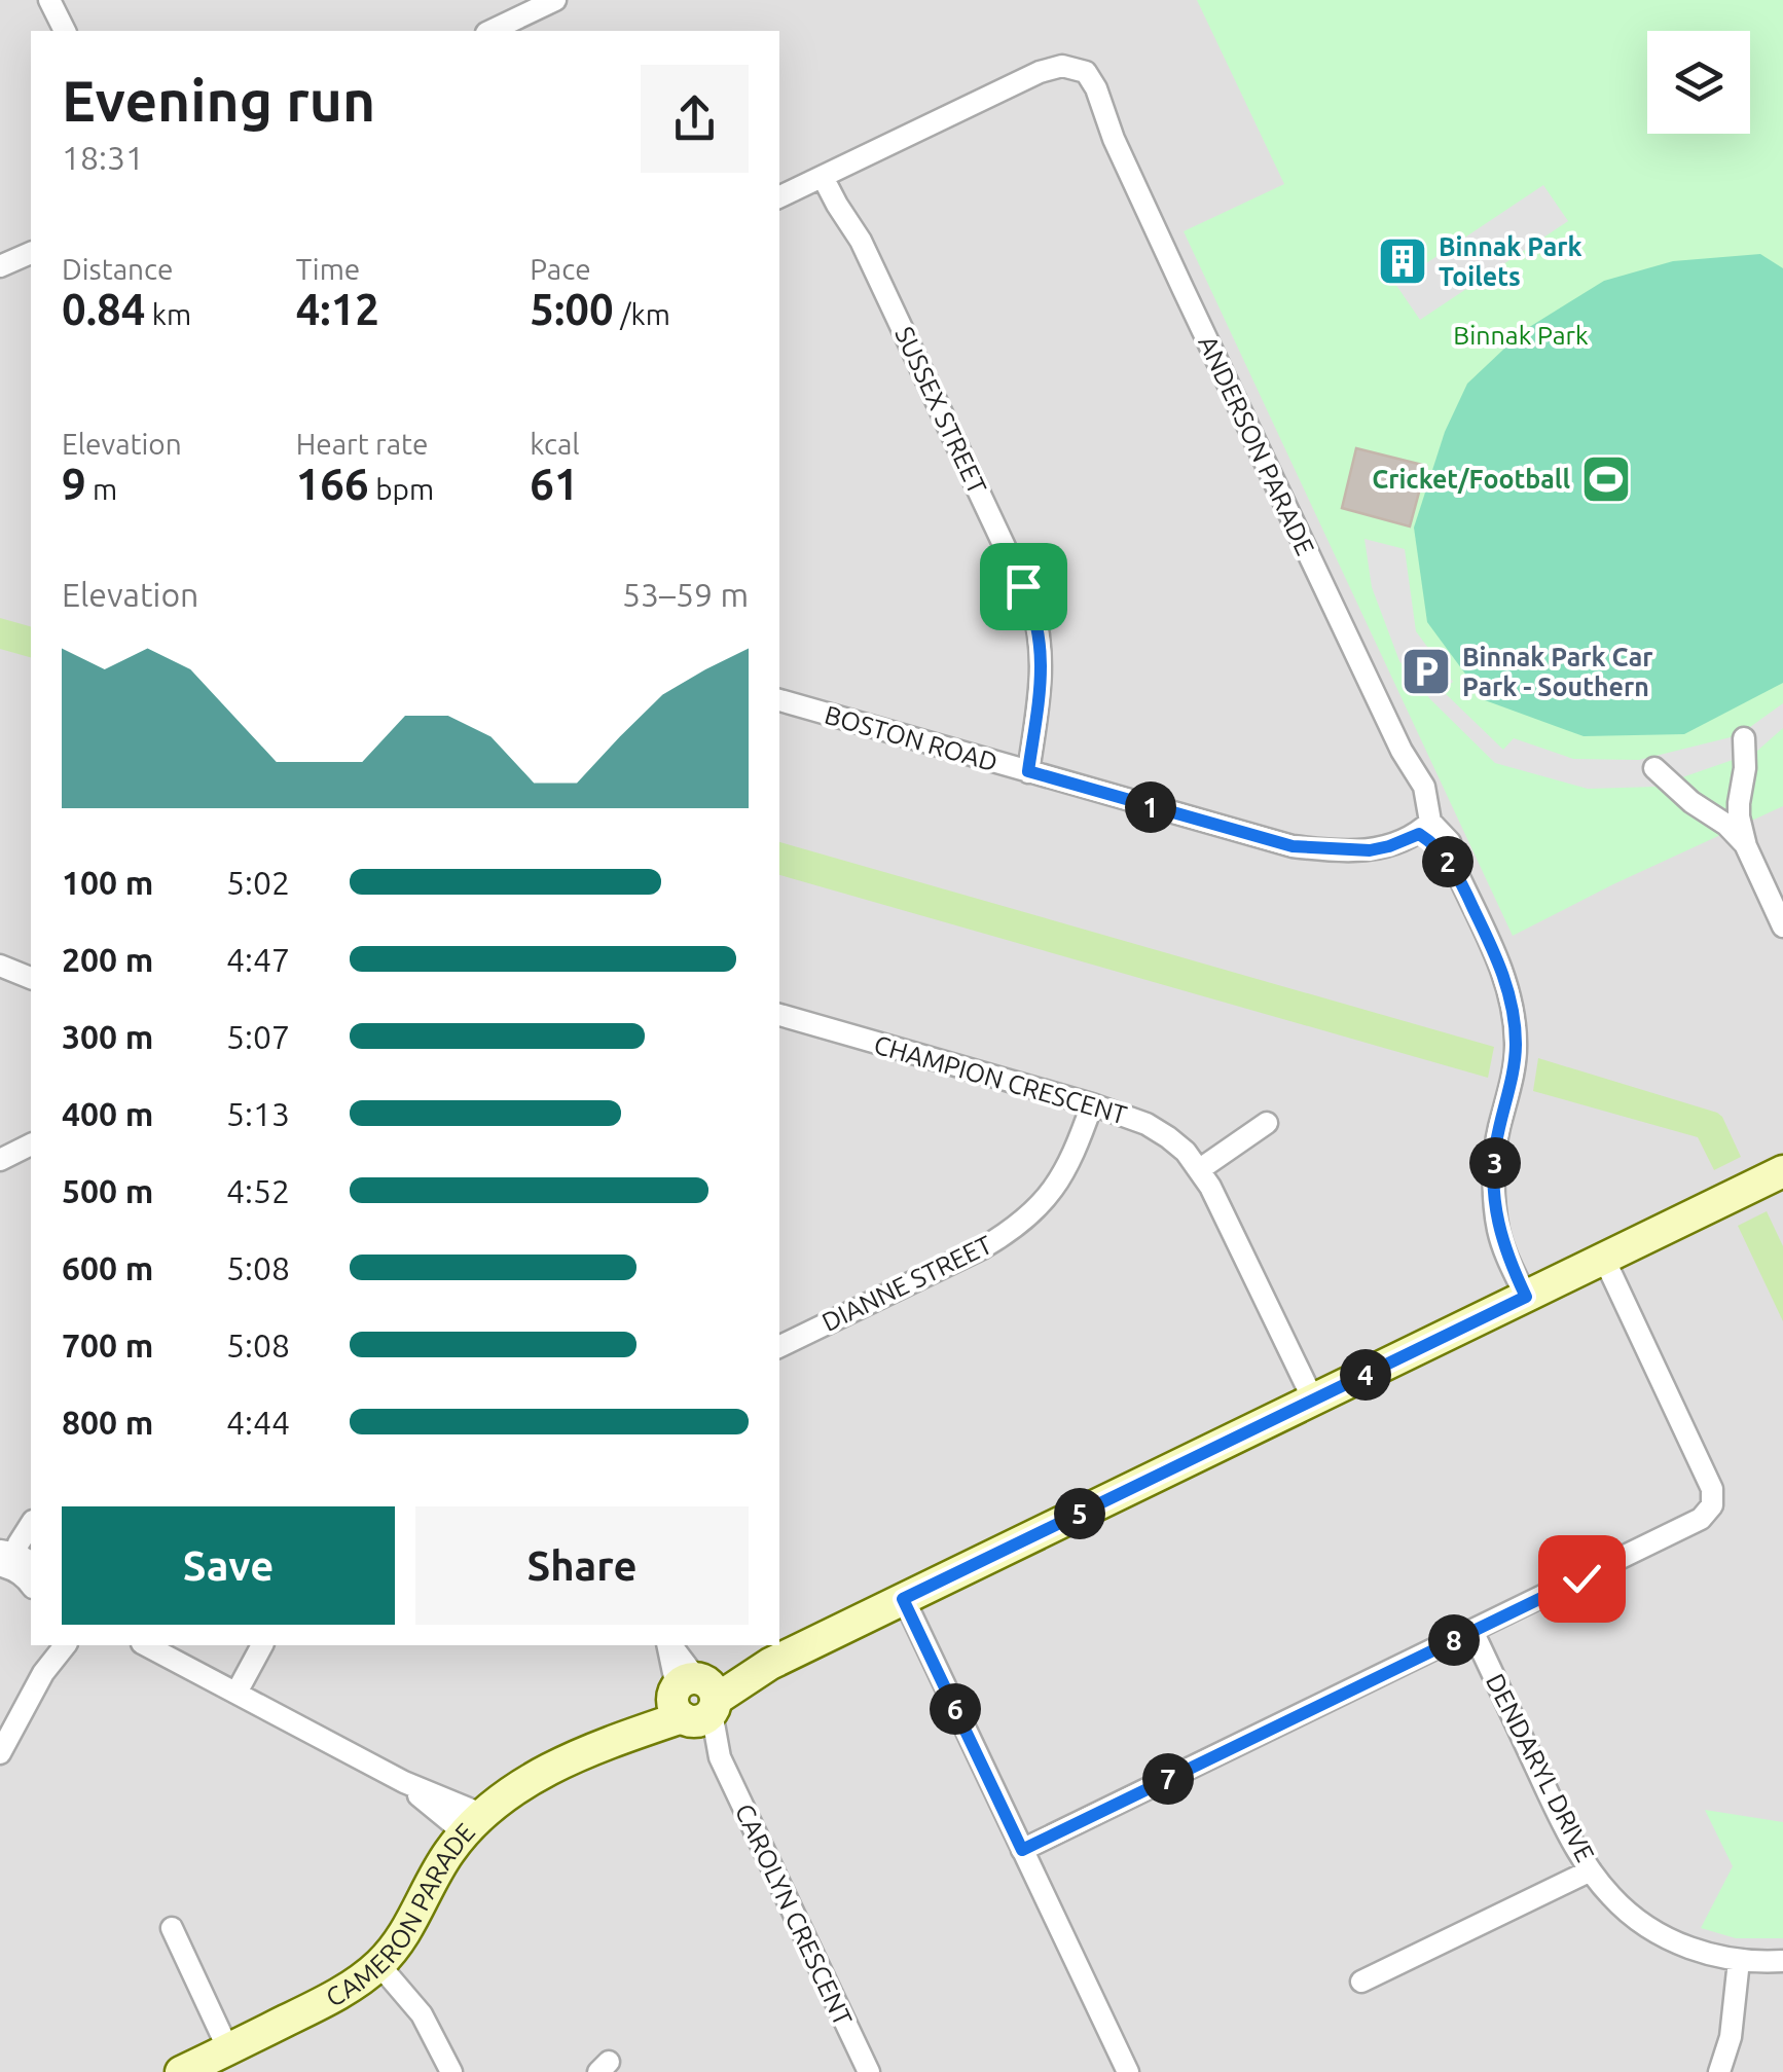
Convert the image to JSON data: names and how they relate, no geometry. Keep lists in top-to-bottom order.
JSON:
{
  "streets": {
    "street": [
      "SUSSEX STREET",
      "ANDERSON PARADE",
      "BOSTON ROAD",
      "CHAMPION CRESCENT",
      "DIANNE STREET",
      "DENDARYL DRIVE",
      "CAMERON PARADE",
      "CAROLYN CRESCENT"
    ]
  },
  "crossings": [
    ["SUSSEX STREET", "ANDERSON PARADE"],
    ["SUSSEX STREET", "BOSTON ROAD"],
    ["ANDERSON PARADE", "BOSTON ROAD"],
    ["ANDERSON PARADE", "CAMERON PARADE"],
    ["CHAMPION CRESCENT", "DIANNE STREET"],
    ["CHAMPION CRESCENT", "CAMERON PARADE"],
    ["CAMERON PARADE", "CAROLYN CRESCENT"]
  ],
  "parks": ["Binnak Park"],
  "places": {
    "building": ["Binnak Park Toilets"],
    "sports": ["Cricket/Football"],
    "parking": ["Binnak Park Car Park - Southern"]
  },
  "page": {
    "heading": ["Evening run", "18:31"],
    "stats": [
      ["Distance", "0.84 km"],
      ["Time", "4:12"],
      ["Pace", "5:00 /km"],
      ["Elevation", "9 m"],
      ["Heart rate", "166 bpm"],
      ["kcal", "61"]
    ],
    "chart": ["Elevation", "53–59 m"],
    "pins": [
      "1",
      "2",
      "3",
      "4",
      "5",
      "8",
      "6",
      "7"
    ],
    "list": [
      {
        "name": "100 m",
        "note": "5:02"
      },
      {
        "name": "200 m",
        "note": "4:47"
      },
      {
        "name": "300 m",
        "note": "5:07"
      },
      {
        "name": "400 m",
        "note": "5:13"
      },
      {
        "name": "500 m",
        "note": "4:52"
      },
      {
        "name": "600 m",
        "note": "5:08"
      },
      {
        "name": "700 m",
        "note": "5:08"
      },
      {
        "name": "800 m",
        "note": "4:44"
      }
    ],
    "buttons": ["Save", "Share"]
  }
}
